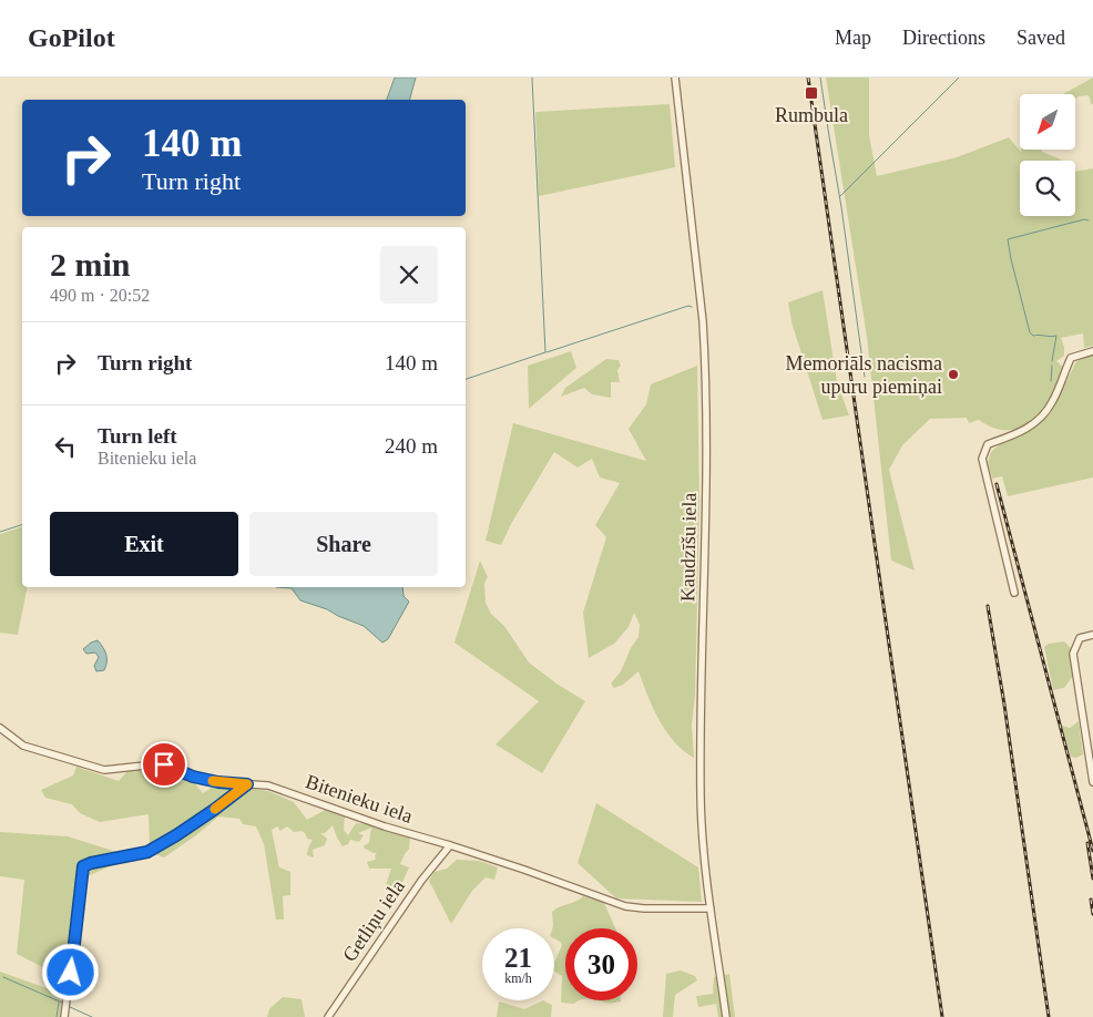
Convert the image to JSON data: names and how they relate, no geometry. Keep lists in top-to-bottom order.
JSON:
{
  "streets": {
    "street": ["Kaudzīšu iela", "Bitenieku iela", "Getliņu iela"]
  },
  "crossings": [
    ["Kaudzīšu iela", "Bitenieku iela"],
    ["Bitenieku iela", "Getliņu iela"]
  ],
  "places": {
    "transit": ["Rumbula"],
    "other": ["Memoriāls nacisma upuru piemiņai"]
  },
  "north": "bottom left",
  "page": {
    "header": "GoPilot",
    "nav": ["Map", "Directions", "Saved"],
    "turn": ["140 m", "Turn right"],
    "heading": ["2 min", "490 m · 20:52"],
    "list": [
      {
        "name": "Turn right",
        "value": "140 m"
      },
      {
        "name": "Turn left",
        "note": "Bitenieku iela",
        "value": "240 m"
      }
    ],
    "buttons": ["Exit", "Share"],
    "speed": "21 km/h",
    "limit": "30"
  }
}
